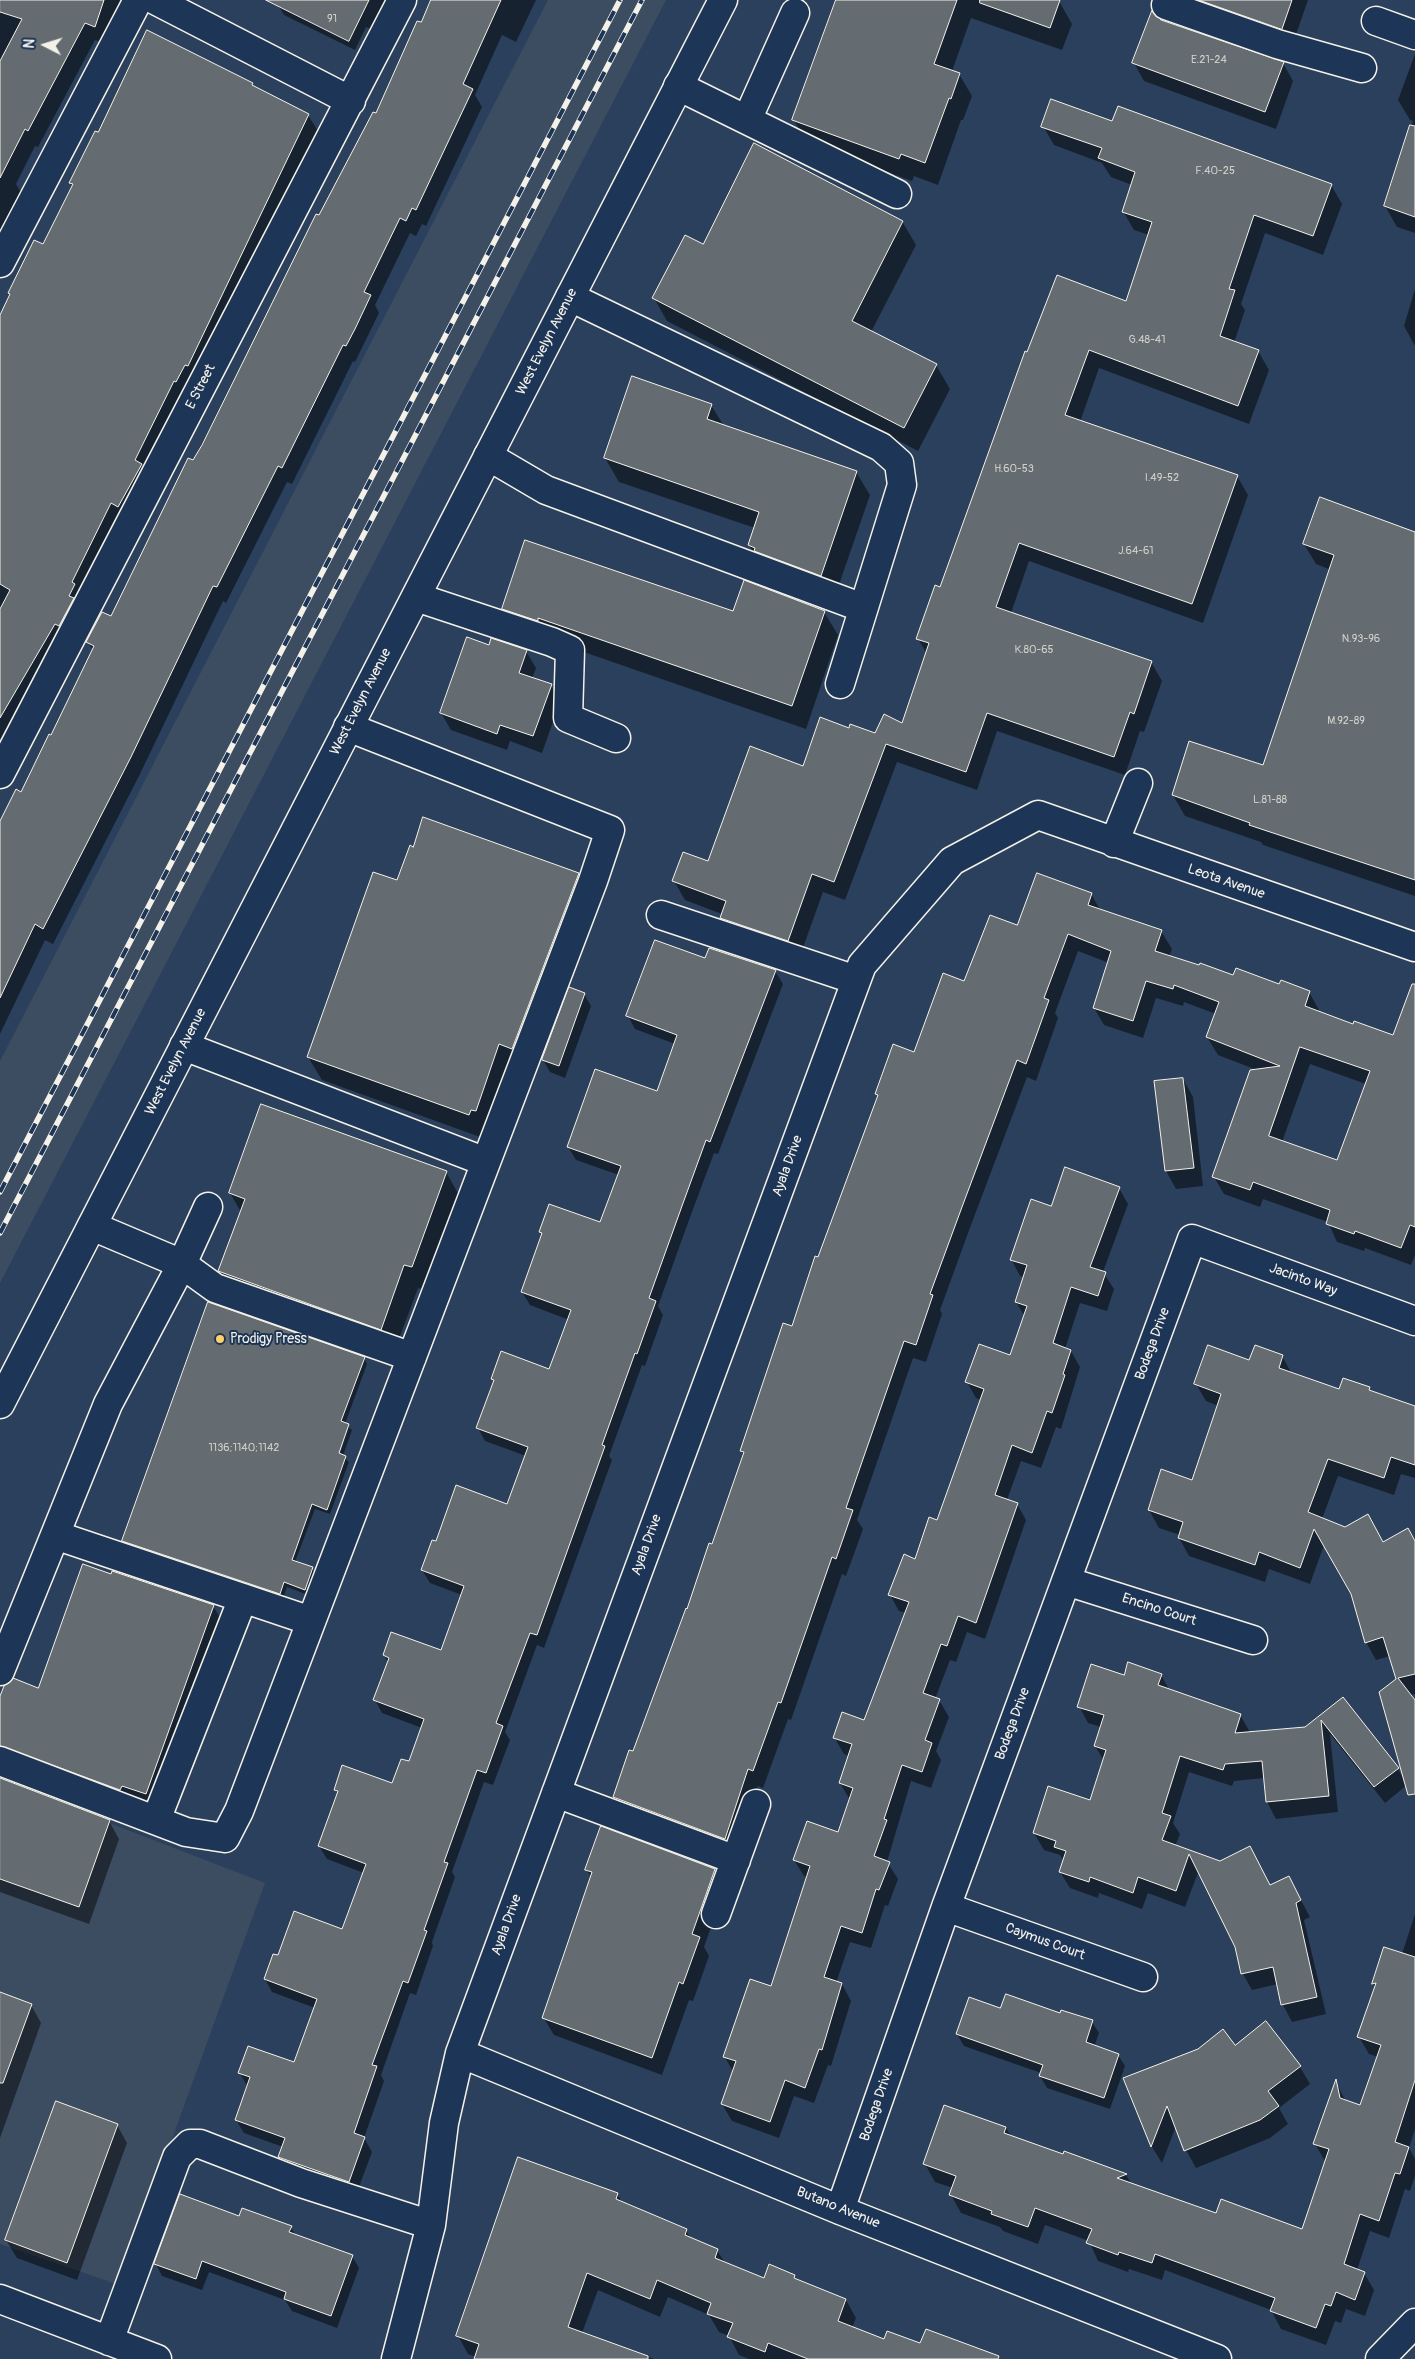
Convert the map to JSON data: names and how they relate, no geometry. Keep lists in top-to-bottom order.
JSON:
{
  "streets": {
    "street": [
      "West Evelyn Avenue",
      "E Street",
      "Leota Avenue",
      "Ayala Drive",
      "Jacinto Way",
      "Bodega Drive",
      "Encino Court",
      "Caymus Court",
      "Butano Avenue"
    ]
  },
  "crossings": [
    ["Leota Avenue", "Ayala Drive"],
    ["Ayala Drive", "Butano Avenue"],
    ["Jacinto Way", "Bodega Drive"],
    ["Bodega Drive", "Encino Court"],
    ["Bodega Drive", "Caymus Court"],
    ["Bodega Drive", "Butano Avenue"]
  ],
  "places": ["Prodigy Press"],
  "house_numbers": [
    "91",
    "E.21-24",
    "F.40-25",
    "G.48-41",
    "H.60-53",
    "I.49-52",
    "J.64-61",
    "N.93-96",
    "K.80-65",
    "M.92-89",
    "L.81-88",
    "1136;1140;1142"
  ],
  "north": "left"
}
